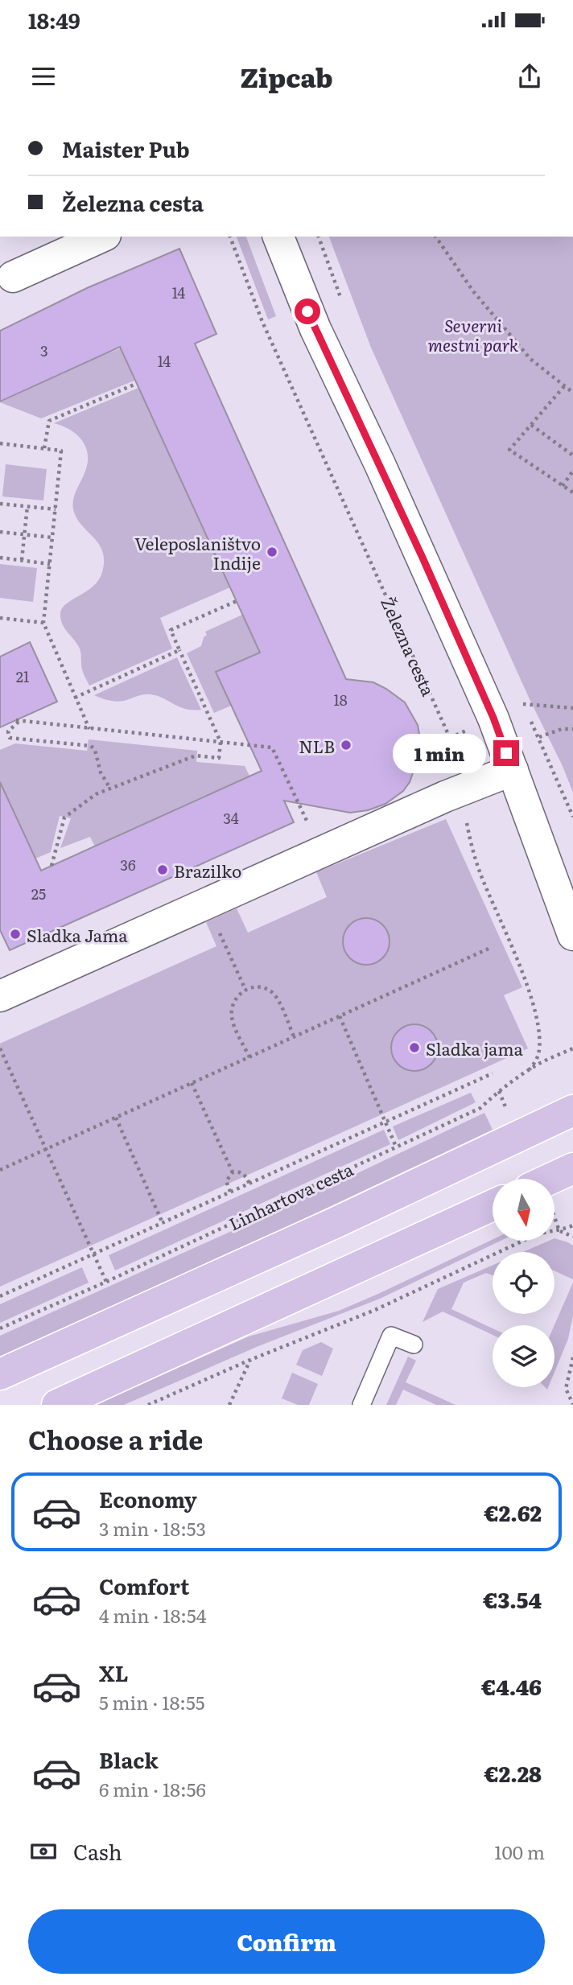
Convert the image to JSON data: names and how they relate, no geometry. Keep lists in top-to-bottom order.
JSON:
{
  "streets": {
    "path": ["Železna cesta", "Linhartova cesta"]
  },
  "crossings": [
    ["Železna cesta", "Linhartova cesta"]
  ],
  "parks": ["Severni mestni park"],
  "places": [
    "Veleposlaništvo Indije",
    "NLB",
    "Brazilko",
    "Sladka Jama",
    "Sladka jama"
  ],
  "house_numbers": [
    "14",
    "3",
    "14",
    "21",
    "18",
    "34",
    "36",
    "25"
  ],
  "north": "bottom",
  "page": {
    "status": "18:49",
    "header": "Zipcab",
    "banner": ["Maister Pub", "Železna cesta"],
    "bubble": "1 min",
    "heading": "Choose a ride",
    "list": [
      {
        "name": "Economy",
        "note": "3 min · 18:53",
        "value": "€2.62"
      },
      {
        "name": "Comfort",
        "note": "4 min · 18:54",
        "value": "€3.54"
      },
      {
        "name": "XL",
        "note": "5 min · 18:55",
        "value": "€4.46"
      },
      {
        "name": "Black",
        "note": "6 min · 18:56",
        "value": "€2.28"
      }
    ],
    "pay": ["Cash", "100 m"],
    "buttons": "Confirm"
  }
}
